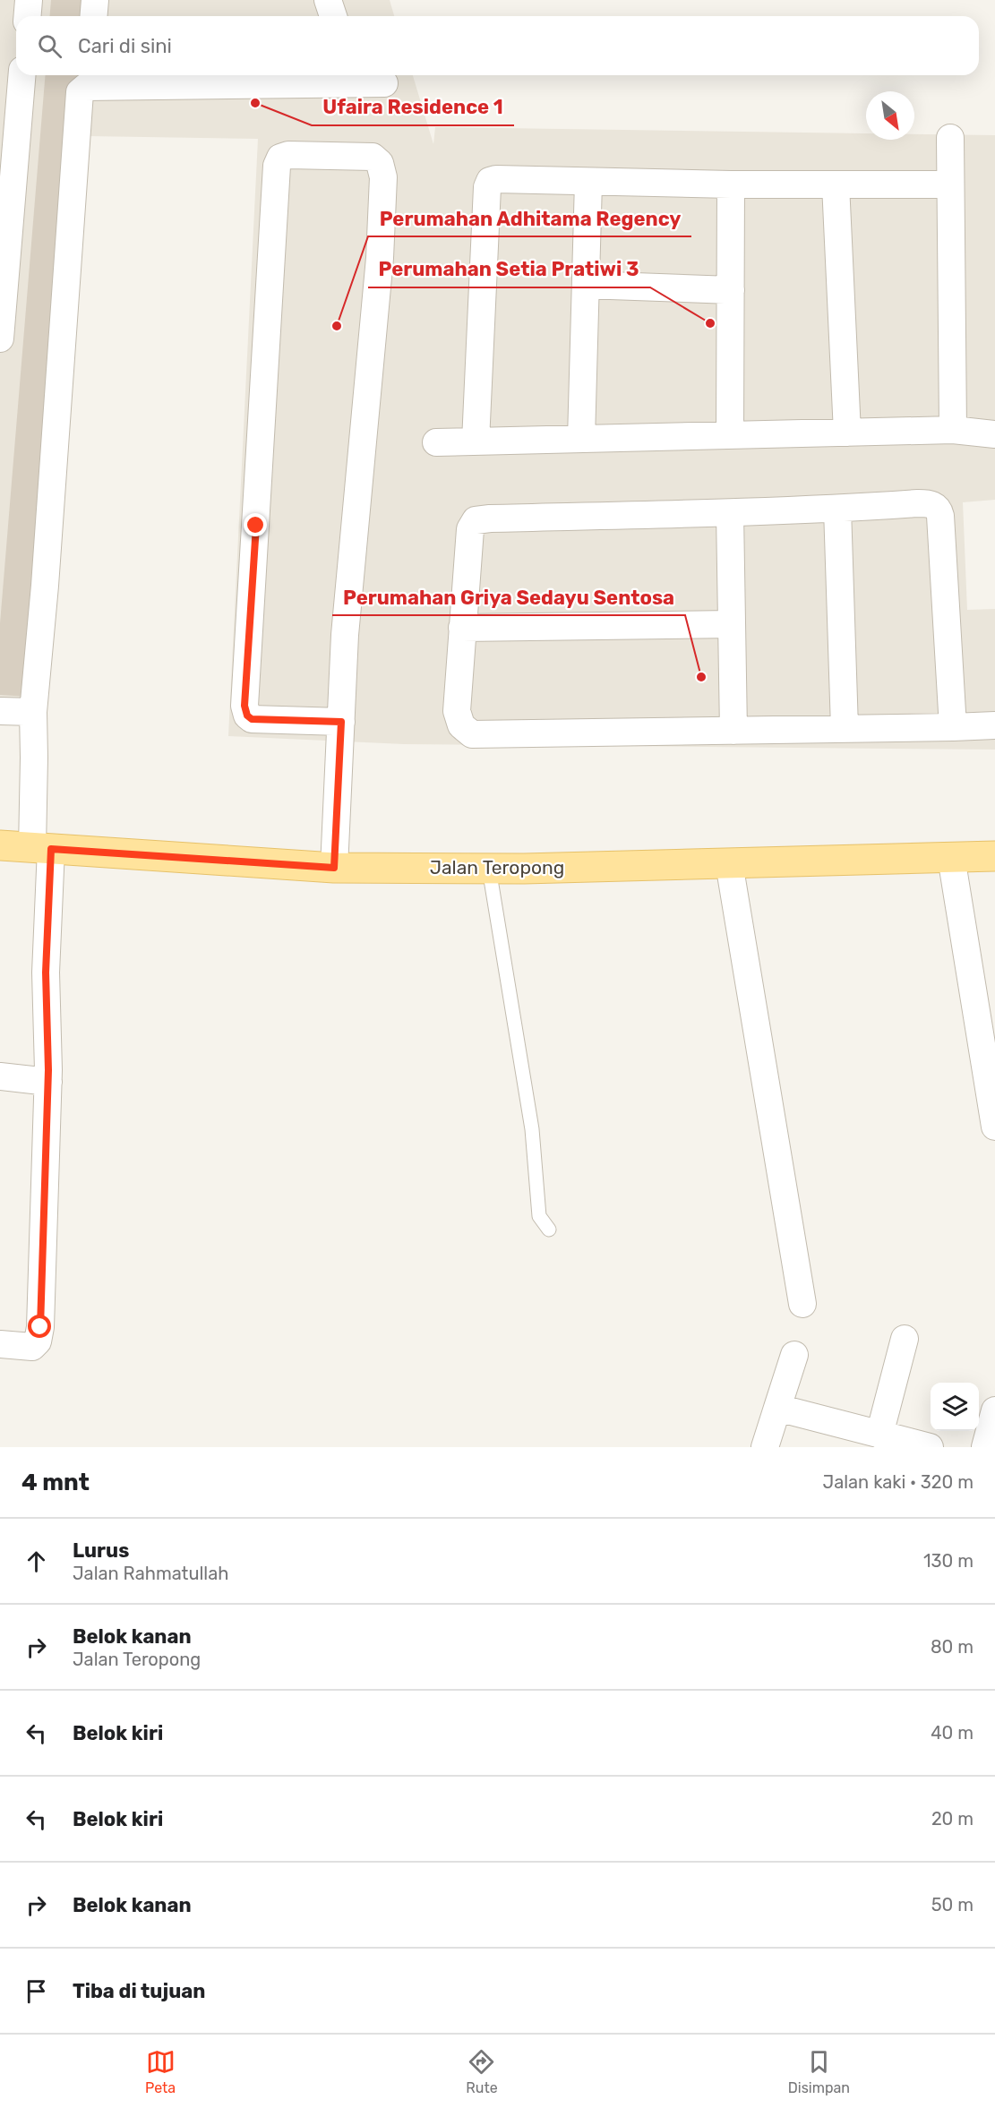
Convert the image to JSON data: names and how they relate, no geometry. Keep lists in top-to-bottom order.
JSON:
{
  "streets": {
    "main road": ["Jalan Teropong"]
  },
  "places": [
    "Ufaira Residence 1",
    "Perumahan Setia Pratiwi 3",
    "Perumahan Adhitama Regency",
    "Perumahan Griya Sedayu Sentosa"
  ],
  "north": "bottom right",
  "page": {
    "search": "Cari di sini",
    "heading": ["4 mnt", "Jalan kaki · 320 m"],
    "list": [
      ["Lurus", "Jalan Rahmatullah", "130 m"],
      ["Belok kanan", "Jalan Teropong", "80 m"],
      ["Belok kiri", "40 m"],
      ["Belok kiri", "20 m"],
      ["Belok kanan", "50 m"],
      "Tiba di tujuan"
    ],
    "nav": ["Peta", "Rute", "Disimpan"]
  }
}
